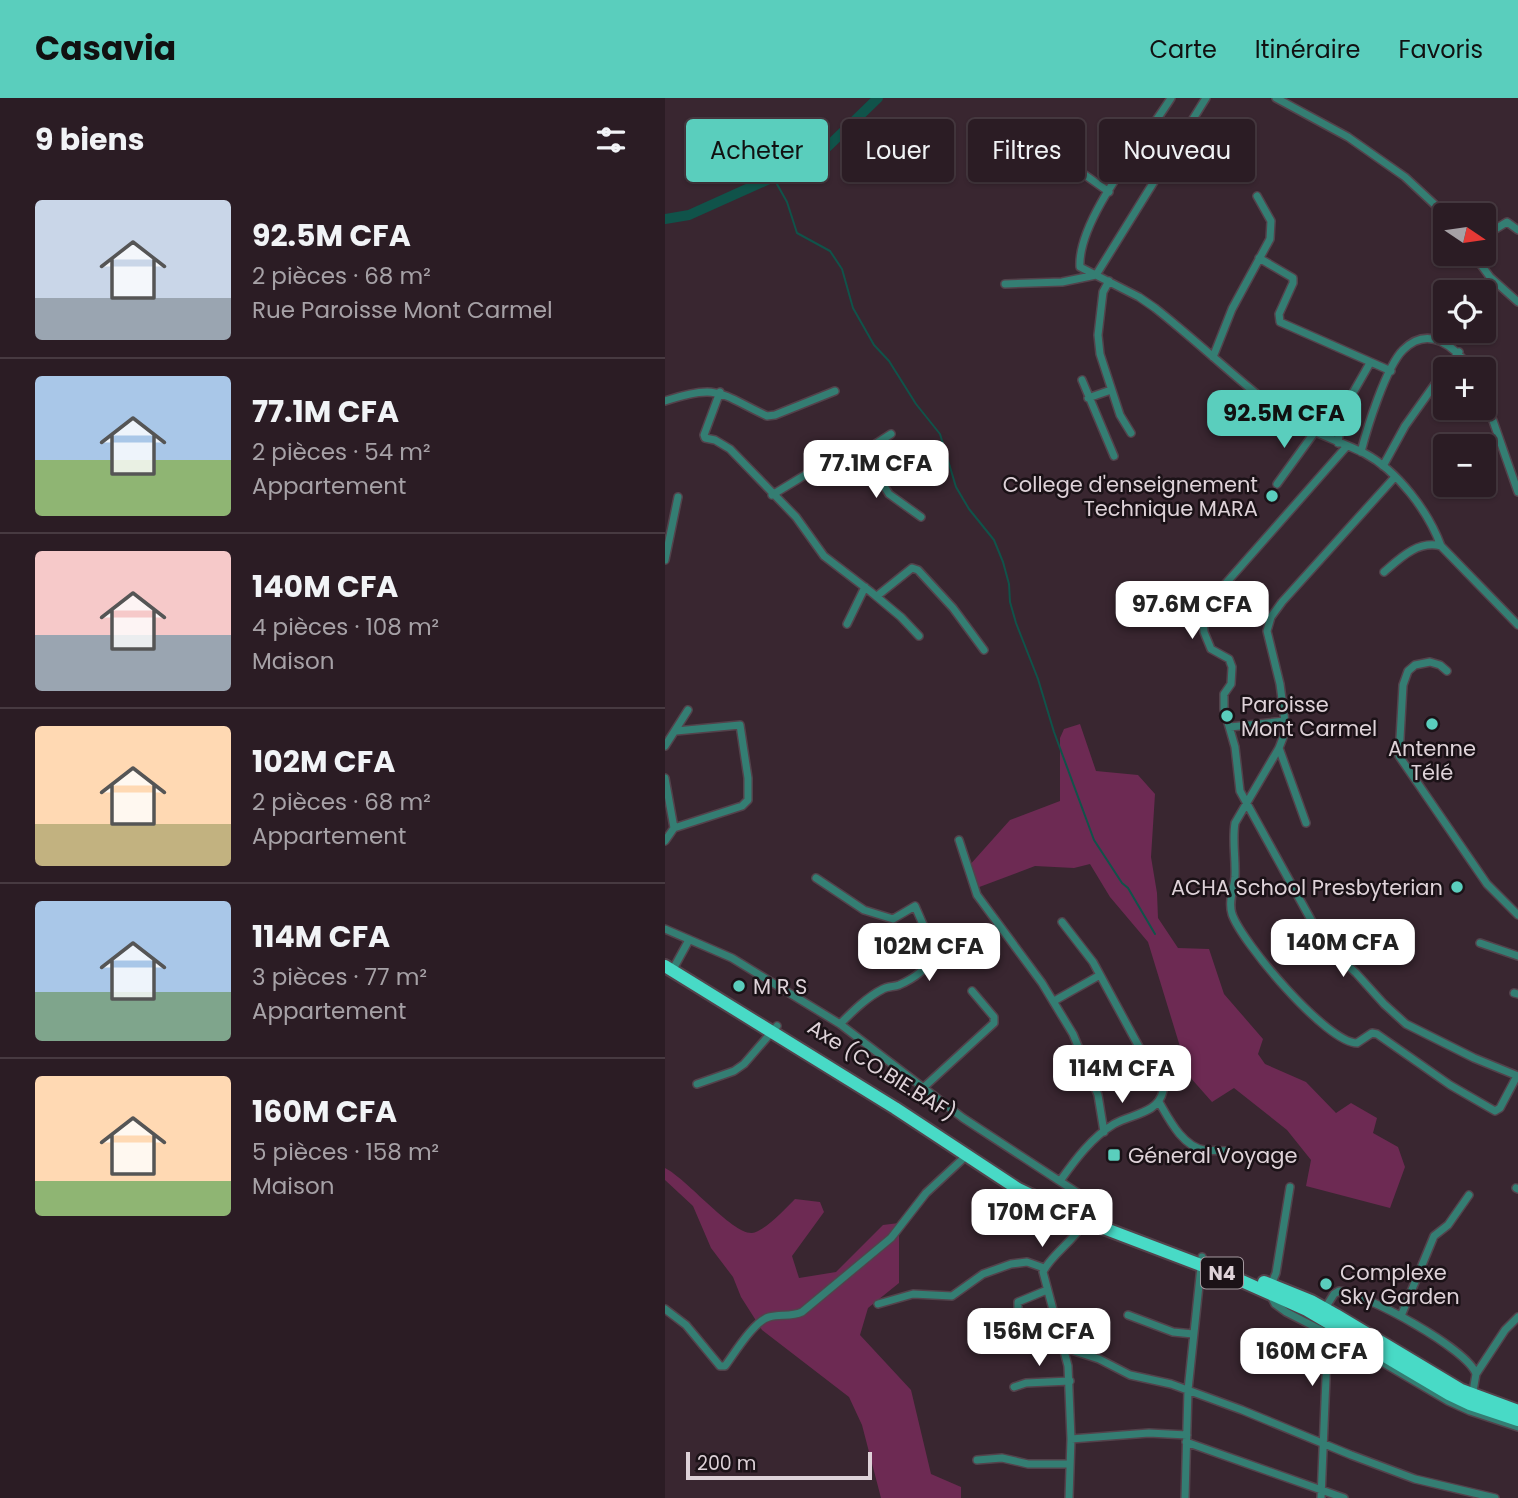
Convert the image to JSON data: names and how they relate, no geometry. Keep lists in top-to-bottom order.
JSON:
{
  "streets": {
    "highway": ["Axe (CO.BIE.BAF)", "N4"]
  },
  "crossings": [
    ["Axe (CO.BIE.BAF)", "N4"]
  ],
  "places": {
    "other": [
      "College d'enseignement Technique MARA",
      "Paroisse Mont Carmel",
      "Antenne Télé",
      "ACHA School Presbyterian",
      "M R S",
      "Complexe Sky Garden"
    ],
    "transit": ["Géneral Voyage"]
  },
  "scale_bar": "200 m",
  "north": "right",
  "page": {
    "header": "Casavia",
    "nav": ["Carte", "Itinéraire", "Favoris"],
    "heading": "9 biens",
    "chip": [
      "Acheter",
      "Louer",
      "Filtres",
      "Nouveau"
    ],
    "list": [
      {
        "name": "92.5M CFA",
        "note": "2 pièces · 68 m² · Rue Paroisse Mont Carmel"
      },
      {
        "name": "77.1M CFA",
        "note": "2 pièces · 54 m² · Appartement"
      },
      {
        "name": "140M CFA",
        "note": "4 pièces · 108 m² · Maison"
      },
      {
        "name": "102M CFA",
        "note": "2 pièces · 68 m² · Appartement"
      },
      {
        "name": "114M CFA",
        "note": "3 pièces · 77 m² · Appartement"
      },
      {
        "name": "160M CFA",
        "note": "5 pièces · 158 m² · Maison"
      }
    ],
    "map_buttons": ["+", "−"],
    "price": [
      "92.5M CFA",
      "77.1M CFA",
      "97.6M CFA",
      "140M CFA",
      "102M CFA",
      "114M CFA",
      "170M CFA",
      "156M CFA",
      "160M CFA"
    ],
    "scale": "200 m"
  }
}
